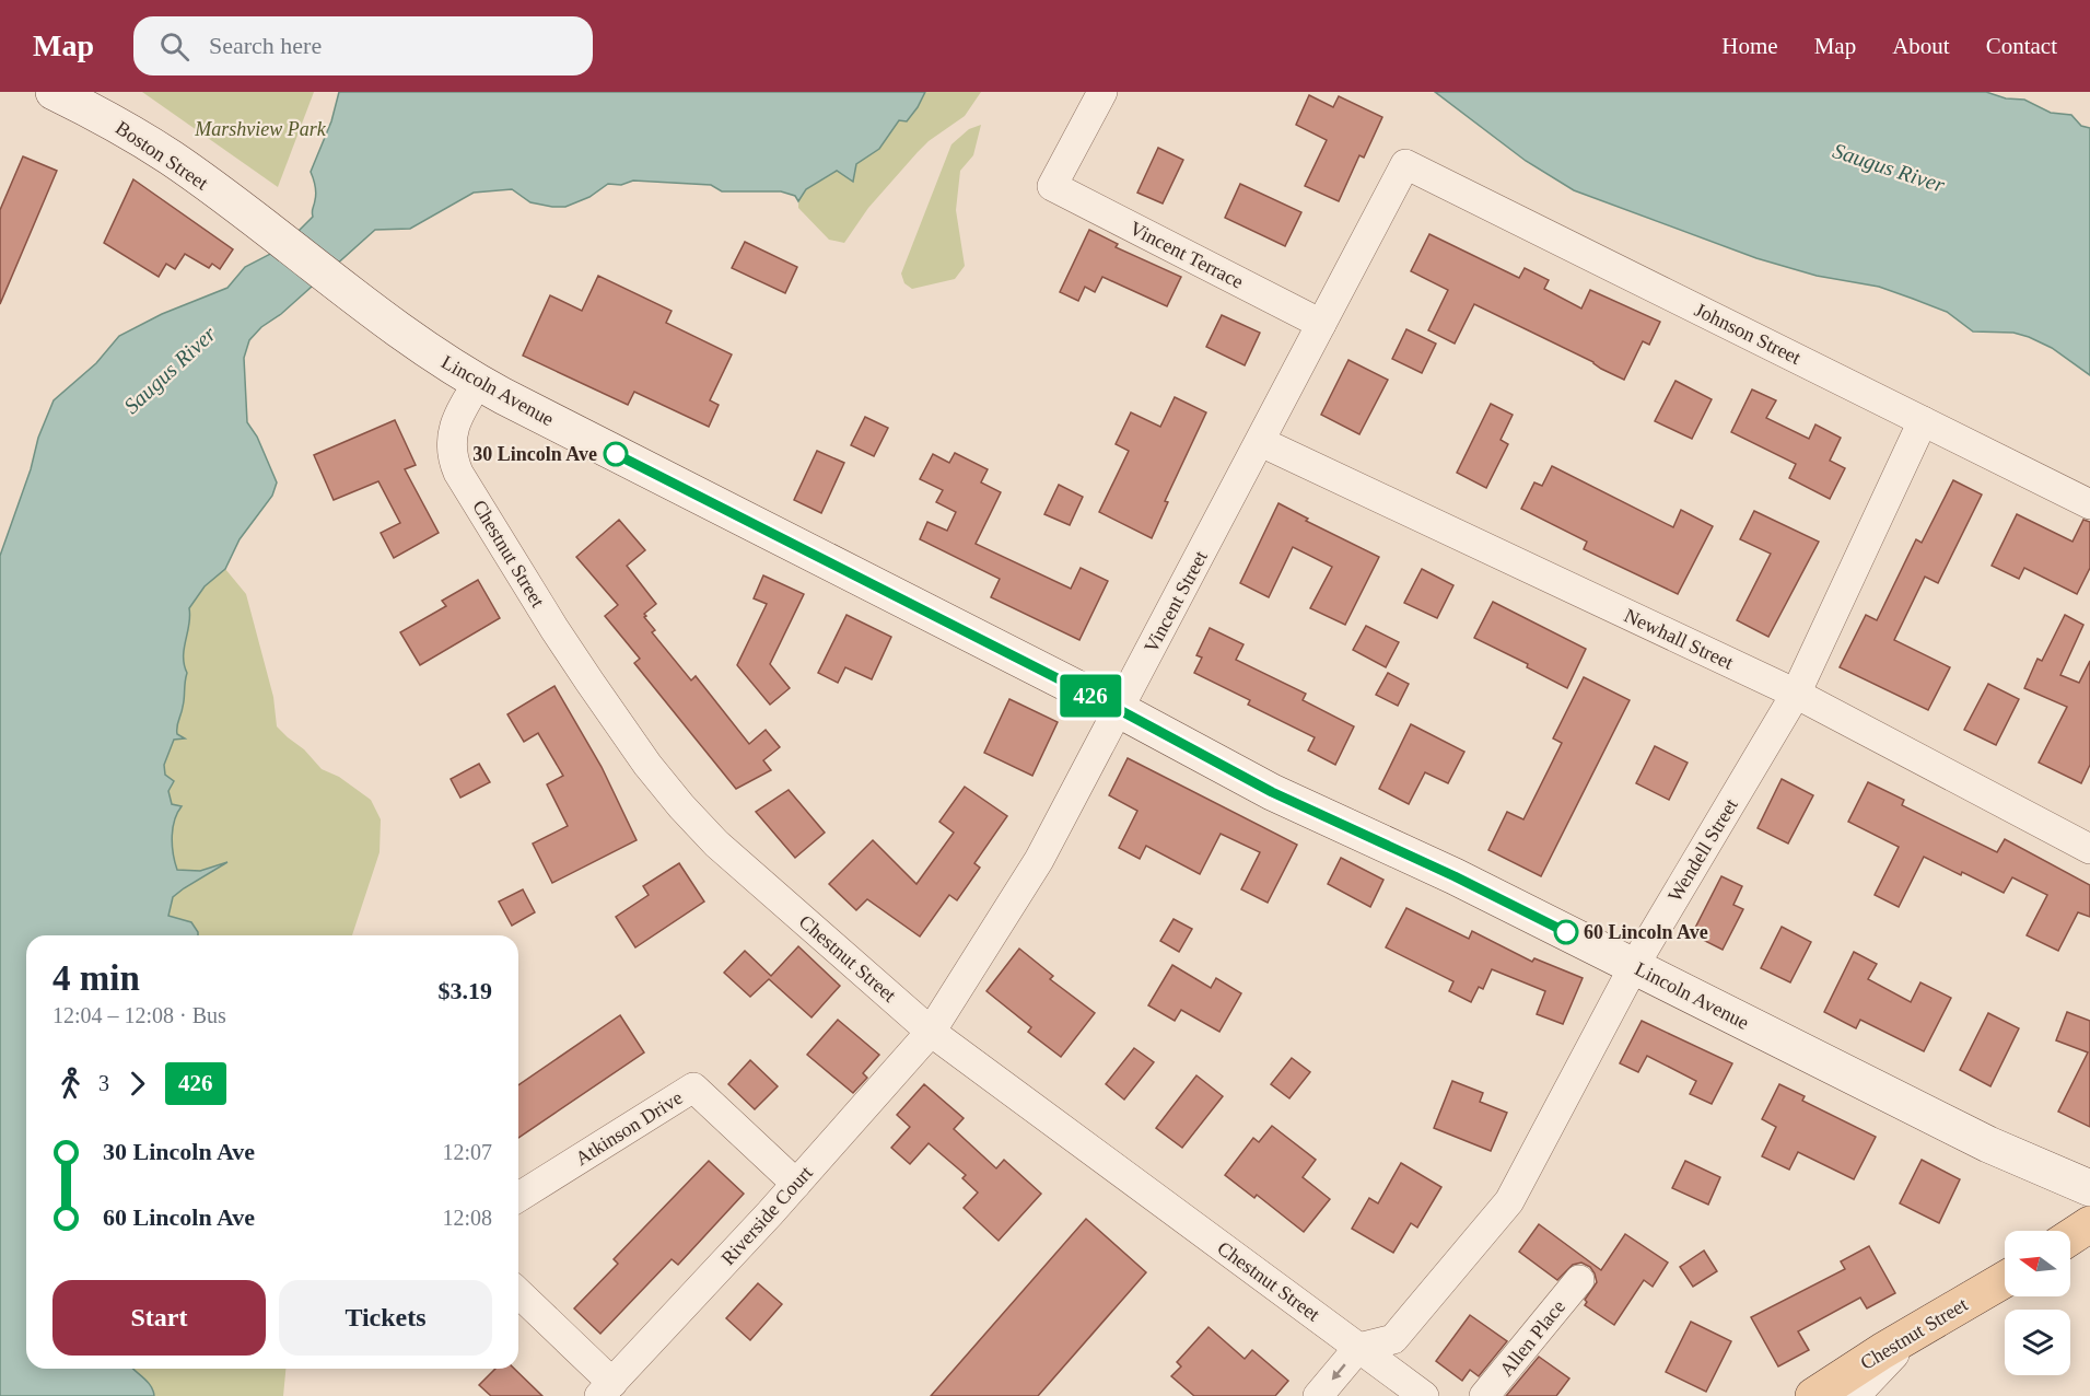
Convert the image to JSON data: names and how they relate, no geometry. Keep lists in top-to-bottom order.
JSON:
{
  "streets": {
    "main road": ["Boston Street", "Lincoln Avenue", "Chestnut Street"],
    "street": [
      "Vincent Terrace",
      "Johnson Street",
      "Vincent Street",
      "Newhall Street",
      "Wendell Street",
      "Atkinson Drive",
      "Riverside Court",
      "Allen Place"
    ]
  },
  "crossings": [
    ["Boston Street", "Lincoln Avenue"],
    ["Vincent Terrace", "Vincent Street"],
    ["Johnson Street", "Vincent Street"],
    ["Johnson Street", "Wendell Street"],
    ["Lincoln Avenue", "Chestnut Street"],
    ["Lincoln Avenue", "Vincent Street"],
    ["Lincoln Avenue", "Wendell Street"],
    ["Chestnut Street", "Vincent Street"],
    ["Chestnut Street", "Wendell Street"],
    ["Chestnut Street", "Riverside Court"],
    ["Vincent Street", "Newhall Street"],
    ["Vincent Street", "Riverside Court"],
    ["Newhall Street", "Wendell Street"],
    ["Atkinson Drive", "Riverside Court"]
  ],
  "water": ["Saugus River"],
  "parks": ["Marshview Park"],
  "places": ["30 Lincoln Ave", "60 Lincoln Ave"],
  "lines": ["bus line 426"],
  "north": "left",
  "page": {
    "header": "Map",
    "search": "Search here",
    "nav": [
      "Home",
      "Map",
      "About",
      "Contact"
    ],
    "on_map": "426",
    "heading": ["4 min", "12:04 – 12:08 · Bus", "$3.19"],
    "legs": ["3", "426"],
    "list": [
      {
        "name": "30 Lincoln Ave",
        "value": "12:07"
      },
      {
        "name": "60 Lincoln Ave",
        "value": "12:08"
      }
    ],
    "buttons": ["Start", "Tickets"]
  }
}
